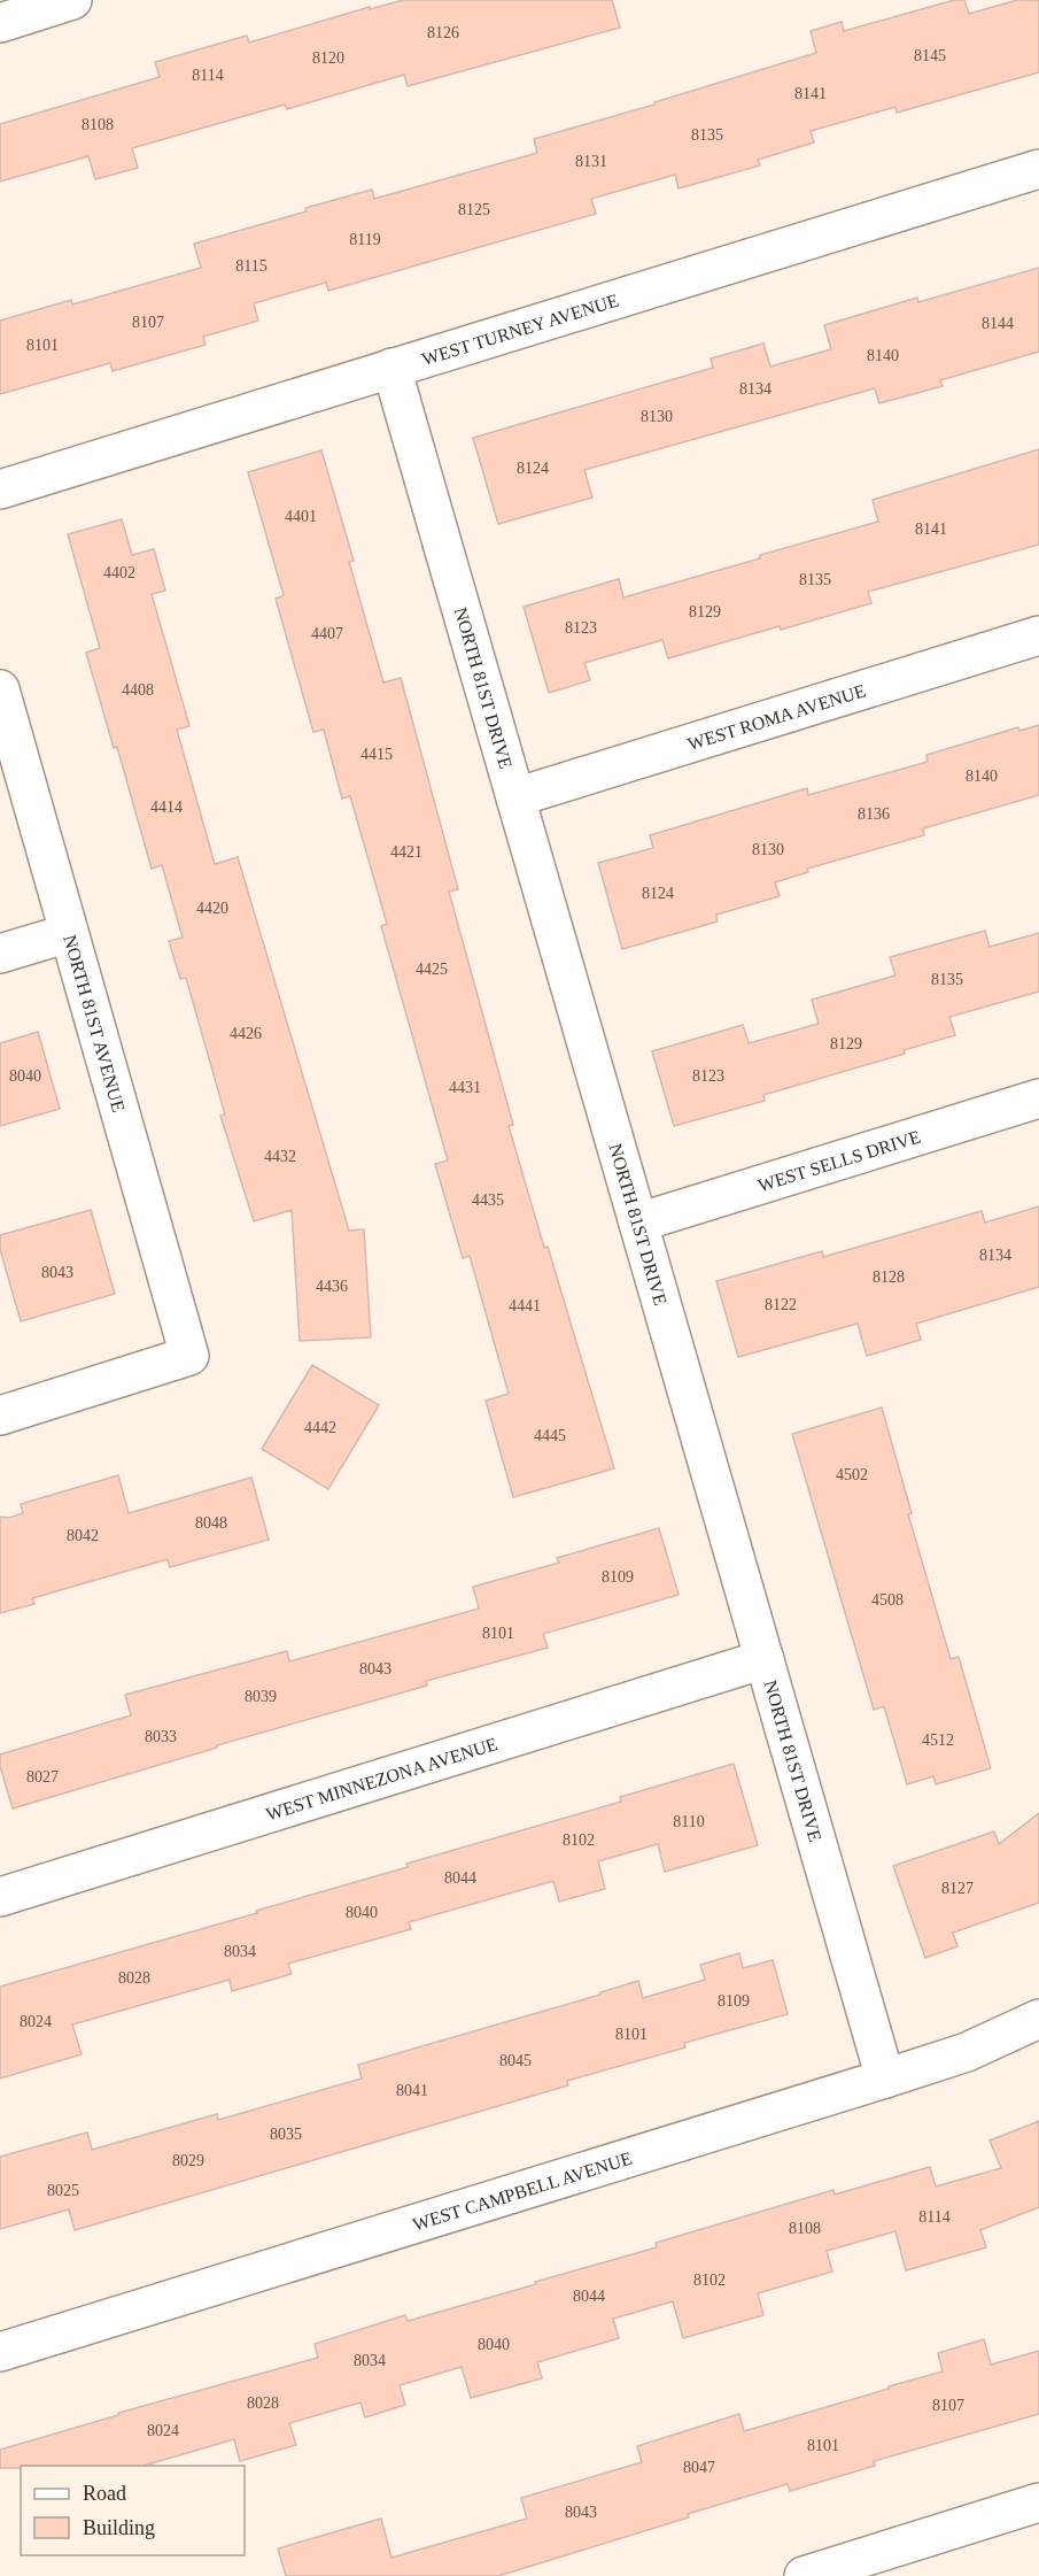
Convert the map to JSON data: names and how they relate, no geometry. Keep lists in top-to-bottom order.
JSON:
{
  "streets": {
    "street": [
      "WEST TURNEY AVENUE",
      "NORTH 81ST DRIVE",
      "WEST ROMA AVENUE",
      "NORTH 81ST AVENUE",
      "WEST SELLS DRIVE",
      "WEST MINNEZONA AVENUE",
      "WEST CAMPBELL AVENUE"
    ]
  },
  "crossings": [
    ["WEST TURNEY AVENUE", "NORTH 81ST DRIVE"],
    ["NORTH 81ST DRIVE", "WEST ROMA AVENUE"],
    ["NORTH 81ST DRIVE", "WEST SELLS DRIVE"],
    ["NORTH 81ST DRIVE", "WEST MINNEZONA AVENUE"],
    ["NORTH 81ST DRIVE", "WEST CAMPBELL AVENUE"]
  ],
  "house_numbers": [
    "8126",
    "8145",
    "8120",
    "8114",
    "8141",
    "8108",
    "8135",
    "8131",
    "8125",
    "8119",
    "8115",
    "8107",
    "8144",
    "8101",
    "8140",
    "8134",
    "8130",
    "8124",
    "4401",
    "8141",
    "4402",
    "8135",
    "8129",
    "8123",
    "4407",
    "4408",
    "4415",
    "8140",
    "4414",
    "8136",
    "8130",
    "4421",
    "8124",
    "4420",
    "4425",
    "8135",
    "4426",
    "8129",
    "8040",
    "8123",
    "4431",
    "4432",
    "4435",
    "8134",
    "8043",
    "8128",
    "4436",
    "8122",
    "4441",
    "4442",
    "4445",
    "4502",
    "8048",
    "8042",
    "8109",
    "4508",
    "8101",
    "8043",
    "8039",
    "8033",
    "4512",
    "8027",
    "8110",
    "8102",
    "8044",
    "8127",
    "8040",
    "8034",
    "8028",
    "8109",
    "8024",
    "8101",
    "8045",
    "8041",
    "8035",
    "8029",
    "8025",
    "8114",
    "8108",
    "8102",
    "8044",
    "8040",
    "8034",
    "8028",
    "8107",
    "8024",
    "8101",
    "8047",
    "8043"
  ],
  "legend": ["Road", "Building"]
}
